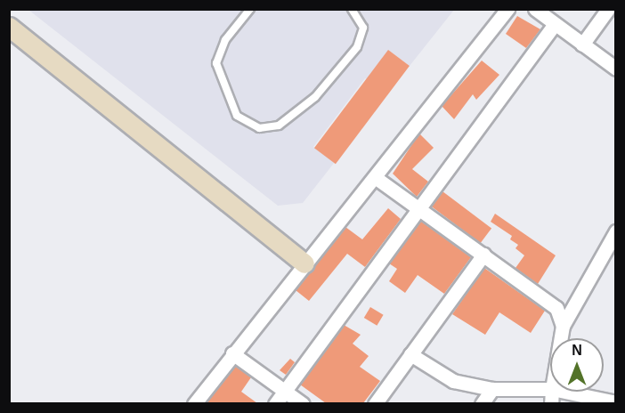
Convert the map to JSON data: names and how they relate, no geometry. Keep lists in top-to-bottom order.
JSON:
{
  "north": "top"
}
